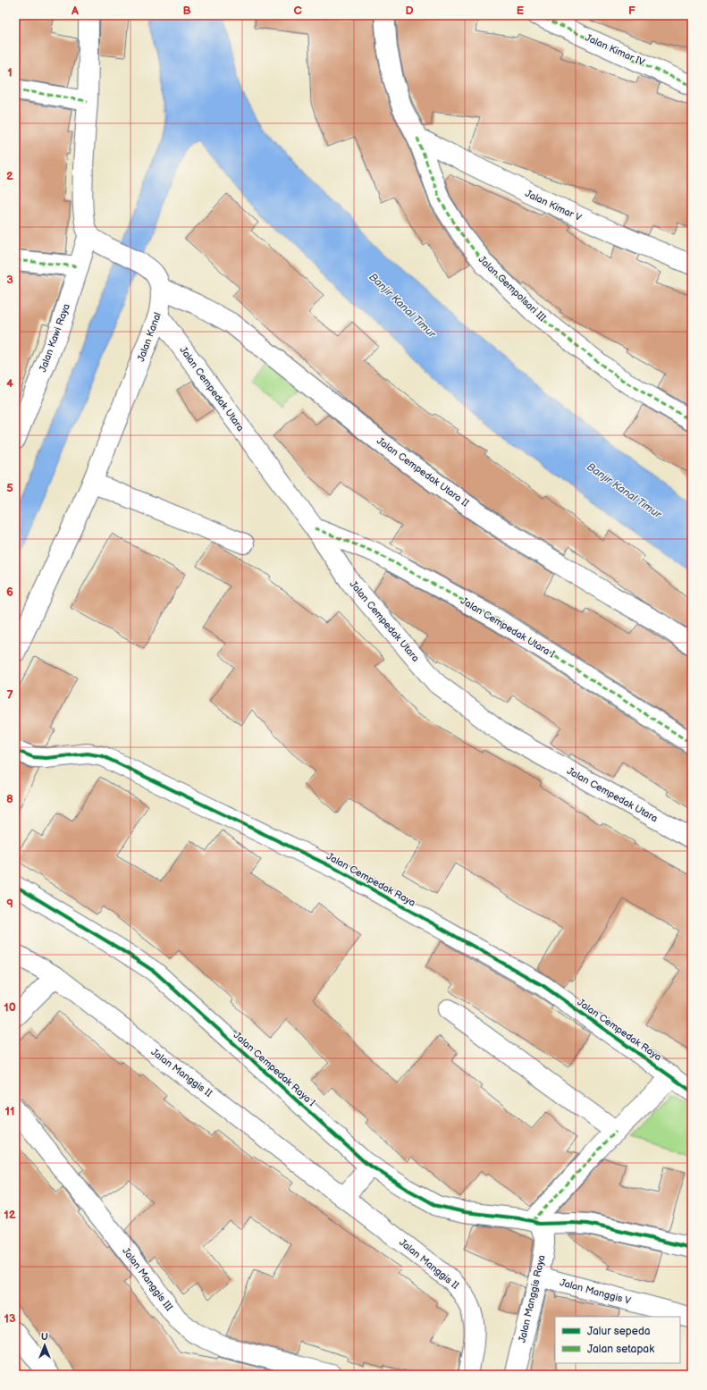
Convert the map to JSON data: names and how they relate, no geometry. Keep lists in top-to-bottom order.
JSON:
{
  "streets": {
    "street": [
      "Jalan Kimar IV",
      "Jalan Kimar V",
      "Jalan Gempolsari III",
      "Jalan Kanal",
      "Jalan Kawi Raya",
      "Jalan Cempedak Utara",
      "Jalan Cempedak Utara II",
      "Jalan Cempedak Utara I",
      "Jalan Cempedak Raya",
      "Jalan Cempedak Raya I",
      "Jalan Manggis II",
      "Jalan Manggis III",
      "Jalan Manggis V",
      "Jalan Manggis Raya"
    ]
  },
  "crossings": [
    ["Jalan Kimar V", "Jalan Gempolsari III"],
    ["Jalan Kanal", "Jalan Cempedak Utara"],
    ["Jalan Kanal", "Jalan Cempedak Utara II"],
    ["Jalan Cempedak Utara", "Jalan Cempedak Utara I"],
    ["Jalan Cempedak Raya I", "Jalan Manggis Raya"],
    ["Jalan Manggis V", "Jalan Manggis Raya"]
  ],
  "water": ["Banjir Kanal Timur"],
  "legend": ["Jalur sepeda", "Jalan setapak"],
  "north": "top",
  "grid": {
    "columns": [
      "A",
      "B",
      "C",
      "D",
      "E",
      "F"
    ],
    "rows": [
      "1",
      "2",
      "3",
      "4",
      "5",
      "6",
      "7",
      "8",
      "9",
      "10",
      "11",
      "12",
      "13"
    ]
  }
}
